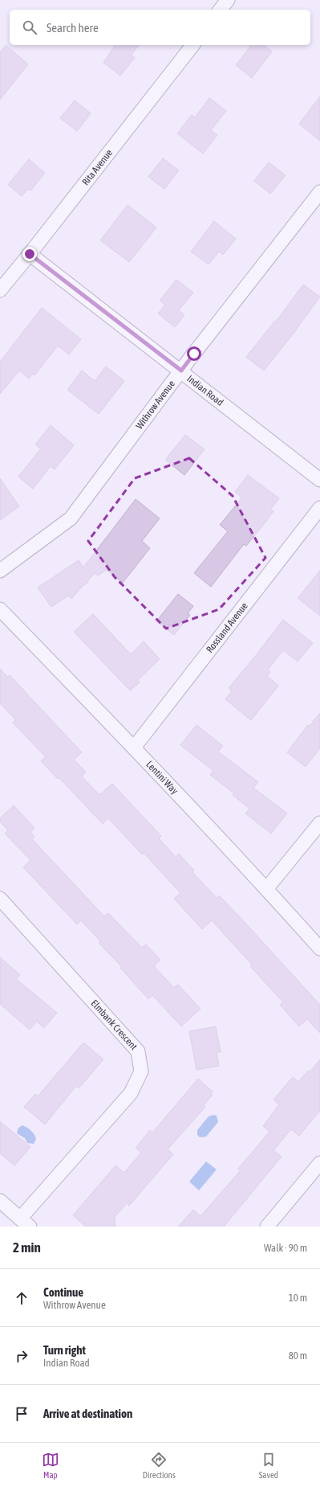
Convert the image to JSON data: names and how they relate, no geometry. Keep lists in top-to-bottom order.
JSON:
{
  "streets": {
    "street": [
      "Rita Avenue",
      "Indian Road",
      "Withrow Avenue",
      "Rossland Avenue",
      "Lentini Way",
      "Elmbank Crescent"
    ]
  },
  "crossings": [
    ["Rita Avenue", "Indian Road"],
    ["Indian Road", "Withrow Avenue"],
    ["Rossland Avenue", "Lentini Way"]
  ],
  "page": {
    "search": "Search here",
    "heading": ["2 min", "Walk · 90 m"],
    "list": [
      ["Continue", "Withrow Avenue", "10 m"],
      ["Turn right", "Indian Road", "80 m"],
      "Arrive at destination"
    ],
    "nav": ["Map", "Directions", "Saved"]
  }
}
